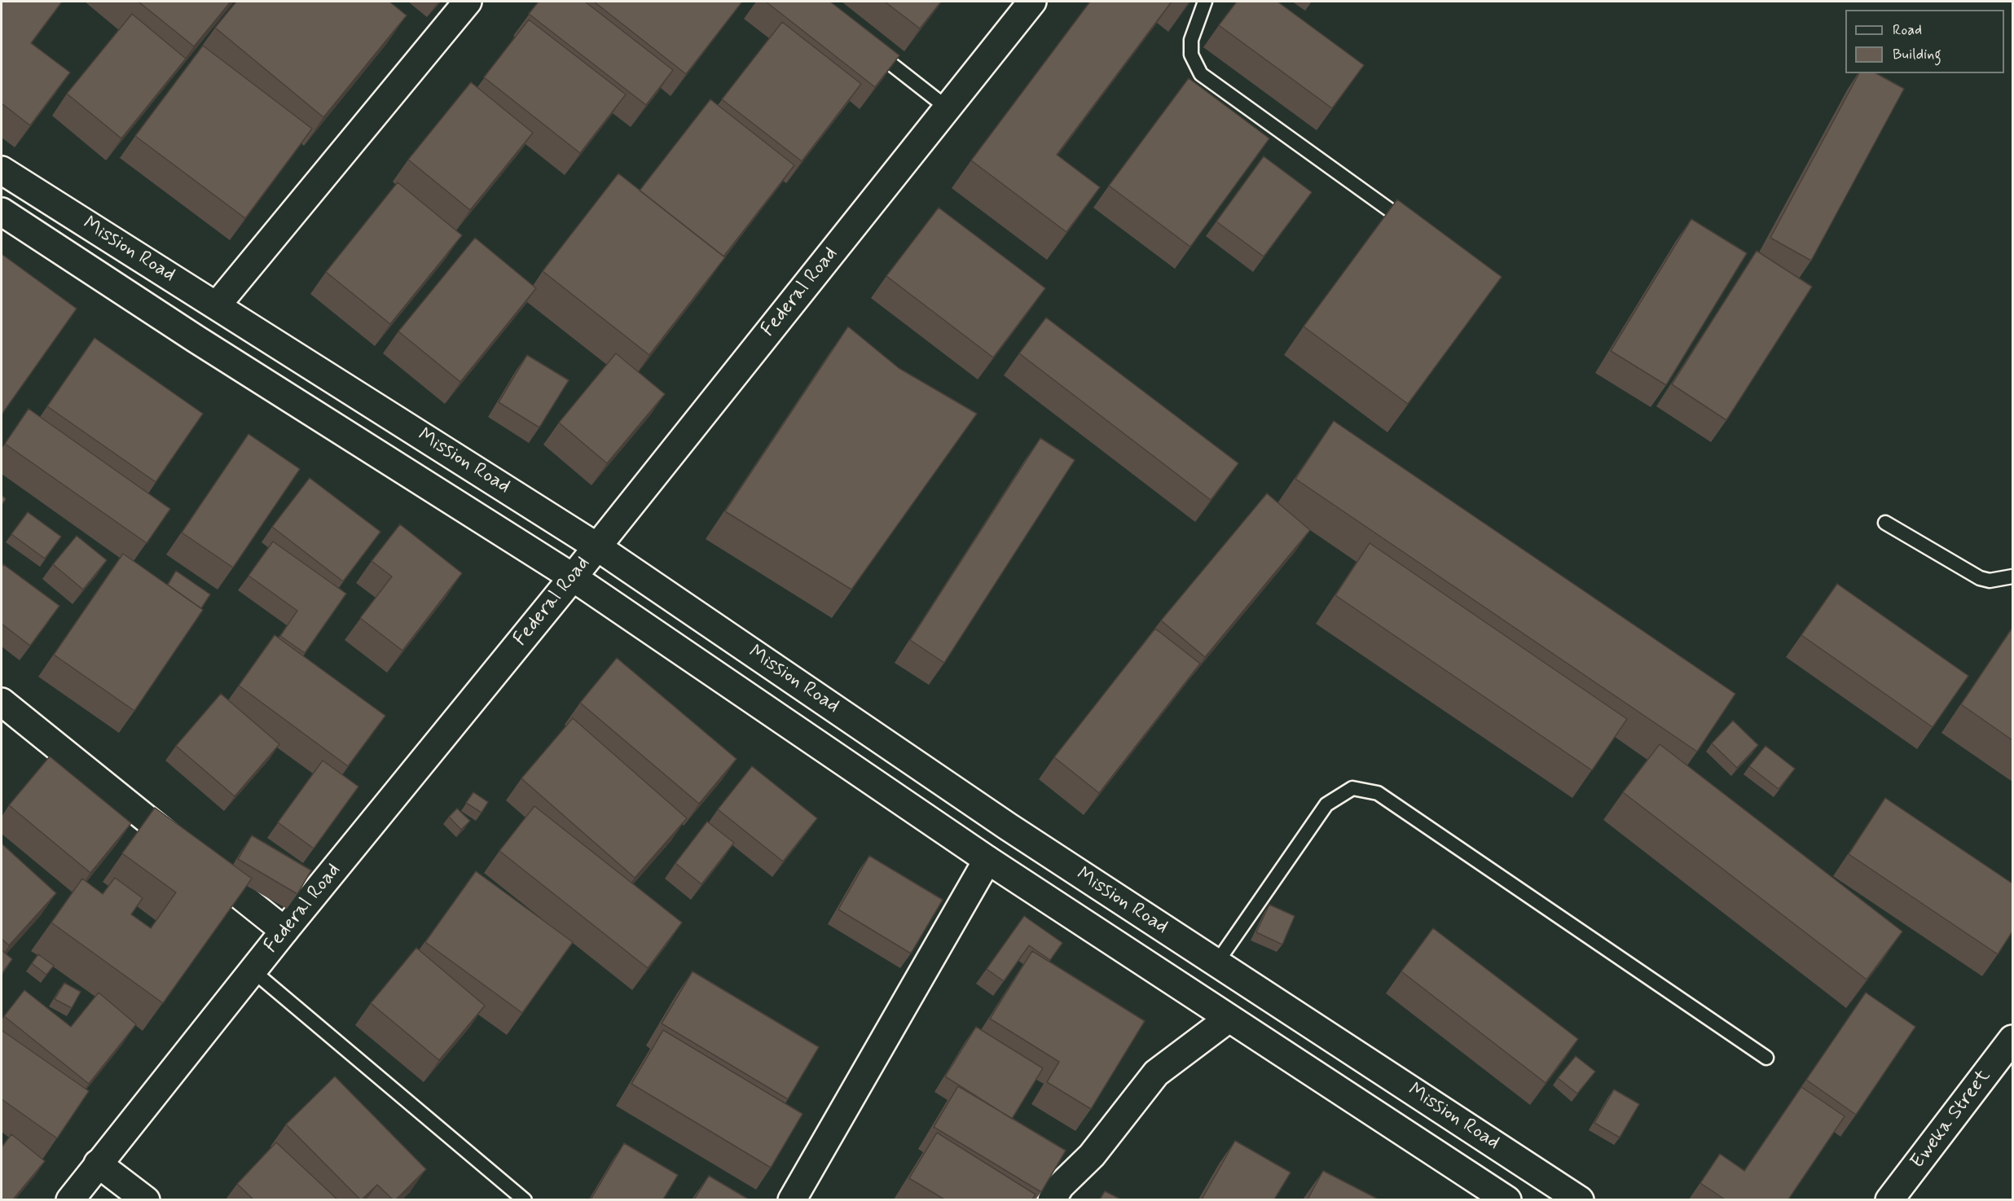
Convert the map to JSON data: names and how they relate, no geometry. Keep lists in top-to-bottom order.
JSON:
{
  "streets": {
    "street": ["Mission Road", "Federal Road", "Eweka Street"]
  },
  "crossings": [
    ["Mission Road", "Federal Road"]
  ],
  "legend": ["Road", "Building"]
}
